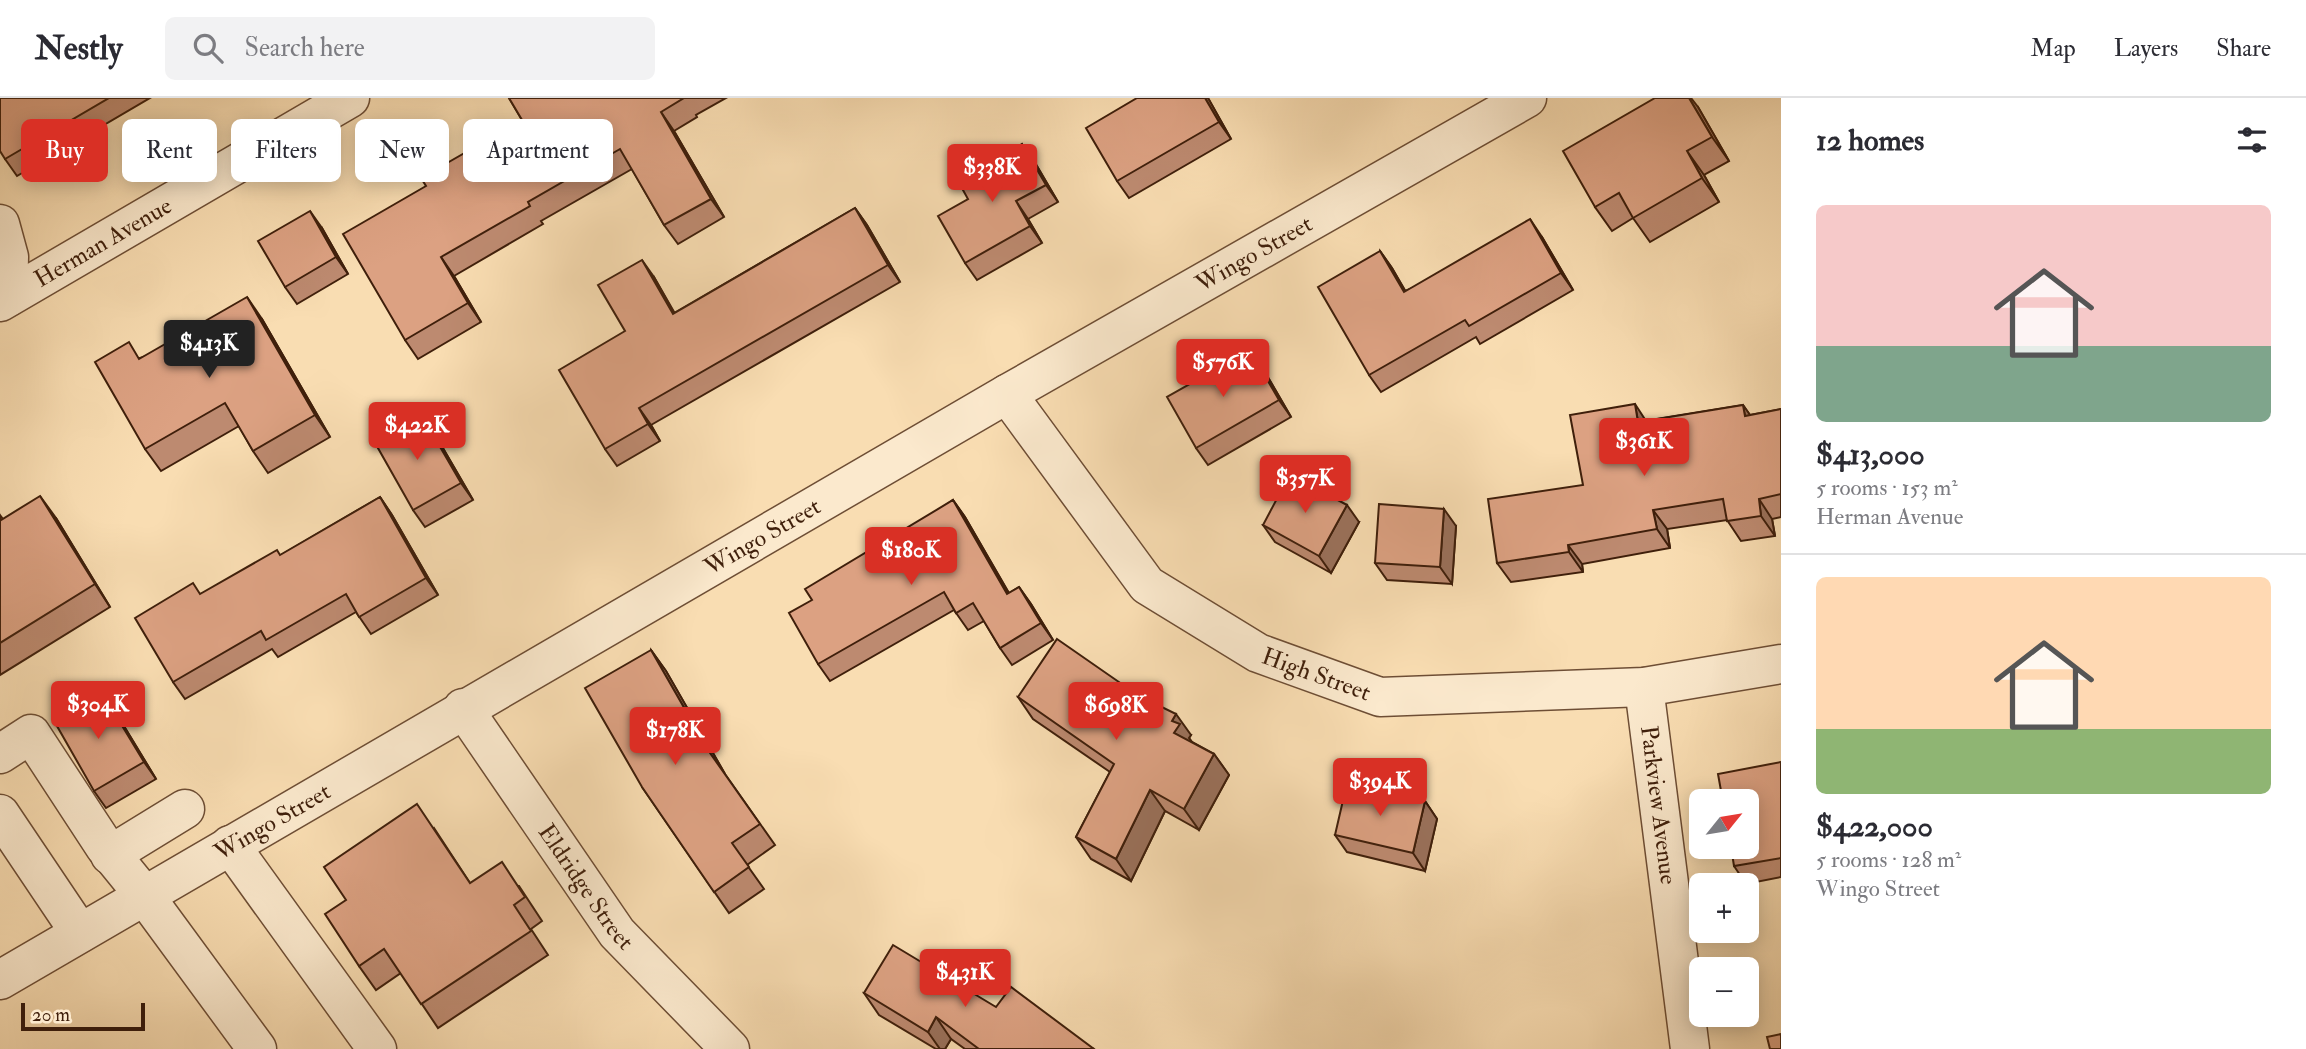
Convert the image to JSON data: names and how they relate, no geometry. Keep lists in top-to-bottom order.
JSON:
{
  "streets": {
    "street": [
      "Herman Avenue",
      "Wingo Street",
      "High Street",
      "Parkview Avenue",
      "Eldridge Street"
    ]
  },
  "crossings": [
    ["Wingo Street", "High Street"],
    ["Wingo Street", "Eldridge Street"],
    ["High Street", "Parkview Avenue"]
  ],
  "scale_bar": "20 m",
  "north": "top right",
  "page": {
    "header": "Nestly",
    "search": "Search here",
    "nav": ["Map", "Layers", "Share"],
    "heading": "12 homes",
    "chip": [
      "Buy",
      "Rent",
      "Filters",
      "New",
      "Apartment"
    ],
    "price": [
      "$338K",
      "$413K",
      "$576K",
      "$422K",
      "$361K",
      "$357K",
      "$180K",
      "$304K",
      "$698K",
      "$178K",
      "$394K",
      "$431K"
    ],
    "list": [
      {
        "name": "$413,000",
        "note": "5 rooms · 153 m² · Herman Avenue"
      },
      {
        "name": "$422,000",
        "note": "5 rooms · 128 m² · Wingo Street"
      }
    ],
    "map_buttons": ["+", "−"],
    "scale": "20 m"
  }
}
